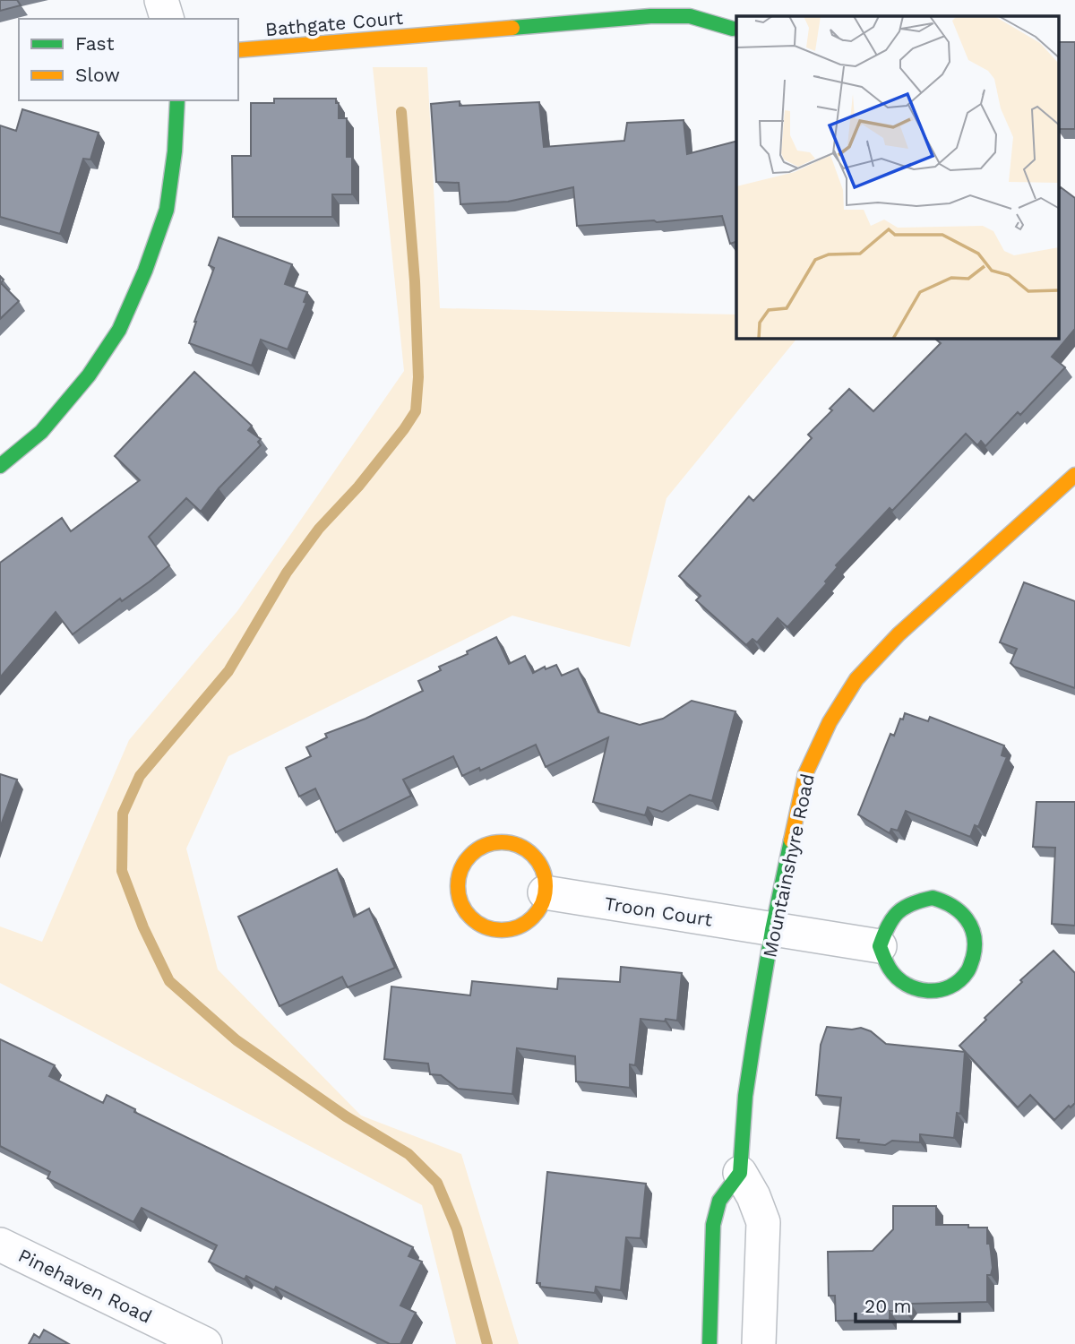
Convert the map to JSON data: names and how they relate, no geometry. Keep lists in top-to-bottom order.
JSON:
{
  "streets": {
    "street": [
      "Bathgate Court",
      "Mountainshyre Road",
      "Troon Court",
      "Pinehaven Road"
    ]
  },
  "crossings": [
    ["Mountainshyre Road", "Troon Court"]
  ],
  "legend": ["Fast", "Slow"],
  "scale_bar": "20 m"
}
